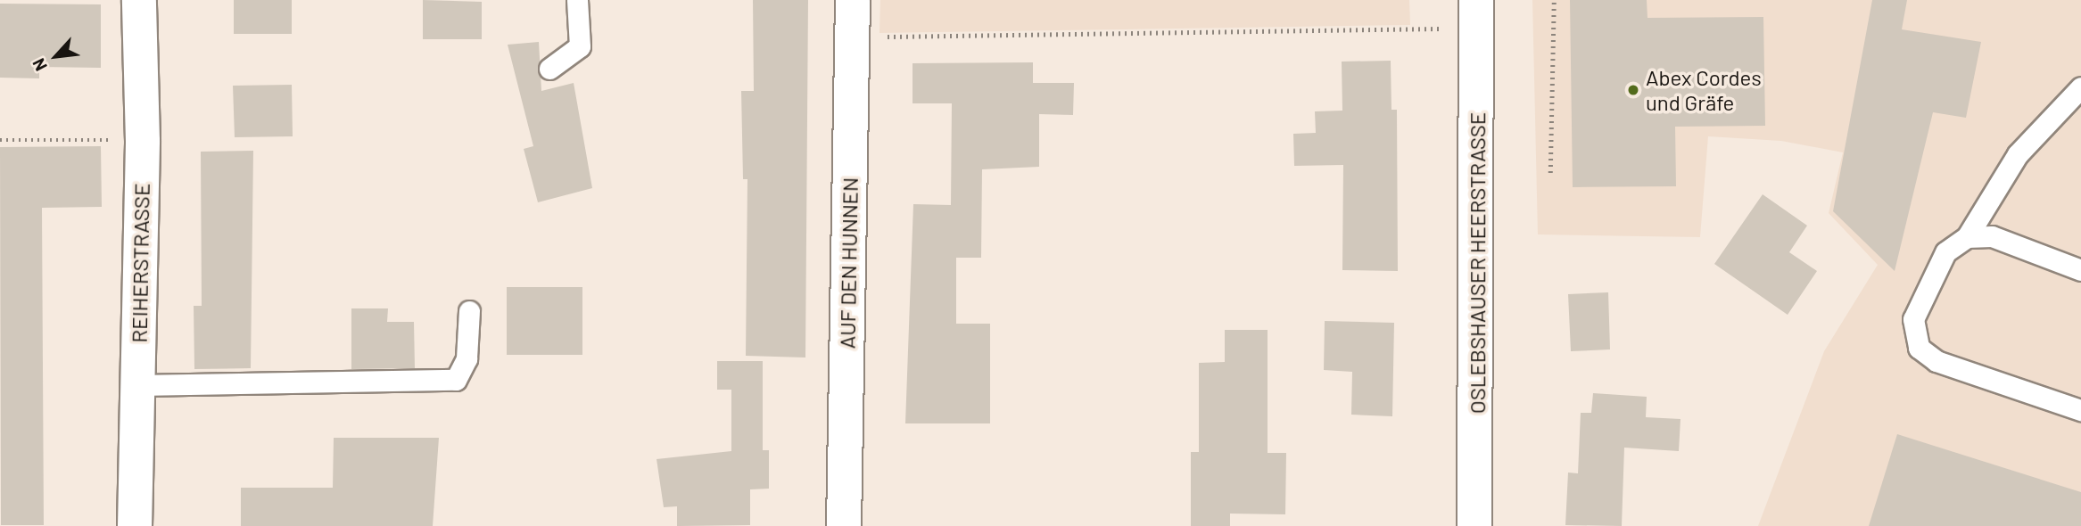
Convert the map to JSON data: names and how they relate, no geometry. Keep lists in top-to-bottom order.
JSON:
{
  "streets": {
    "street": ["REIHERSTRASSE", "AUF DEN HUNNEN", "OSLEBSHAUSER HEERSTRASSE"]
  },
  "places": ["Abex Cordes und Gräfe"],
  "north": "bottom left"
}
